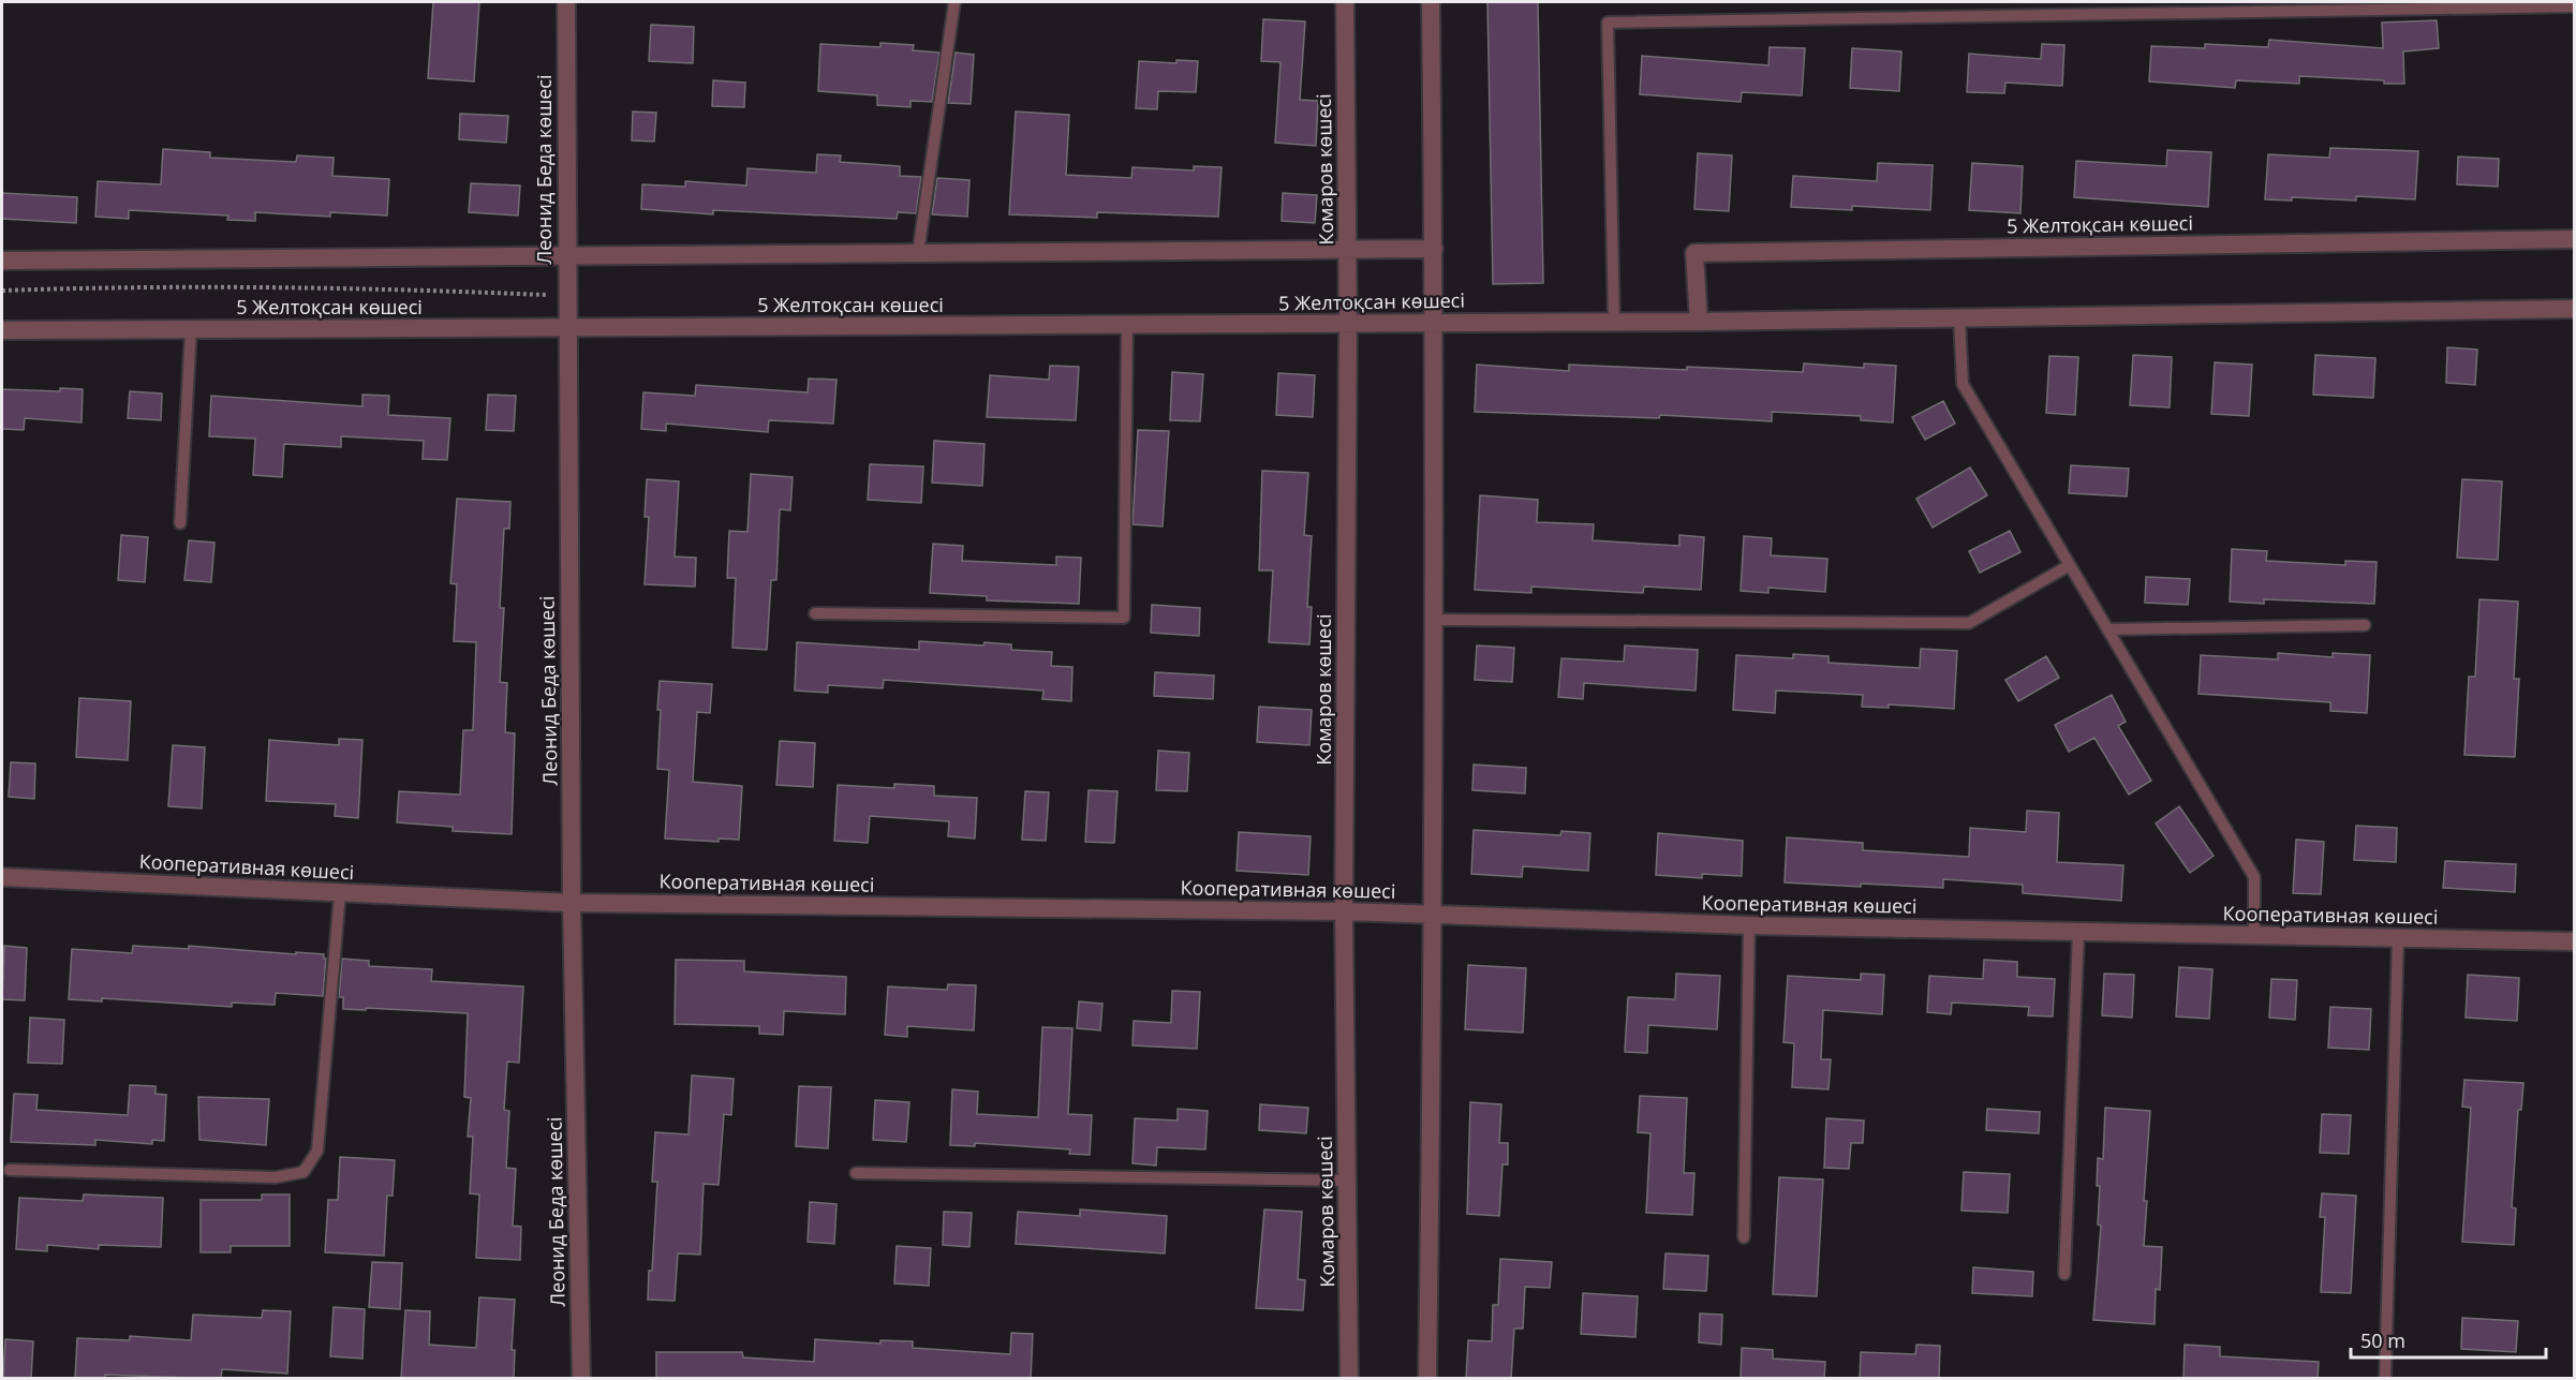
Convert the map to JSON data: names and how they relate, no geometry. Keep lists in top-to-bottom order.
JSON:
{
  "streets": {
    "street": [
      "Леонид Беда көшесі",
      "Комаров көшесі",
      "5 Желтоқсан көшесі",
      "Кооперативная көшесі"
    ]
  },
  "crossings": [
    ["Леонид Беда көшесі", "5 Желтоқсан көшесі"],
    ["Леонид Беда көшесі", "Кооперативная көшесі"],
    ["Комаров көшесі", "5 Желтоқсан көшесі"],
    ["Комаров көшесі", "Кооперативная көшесі"]
  ],
  "scale_bar": "50 m"
}
